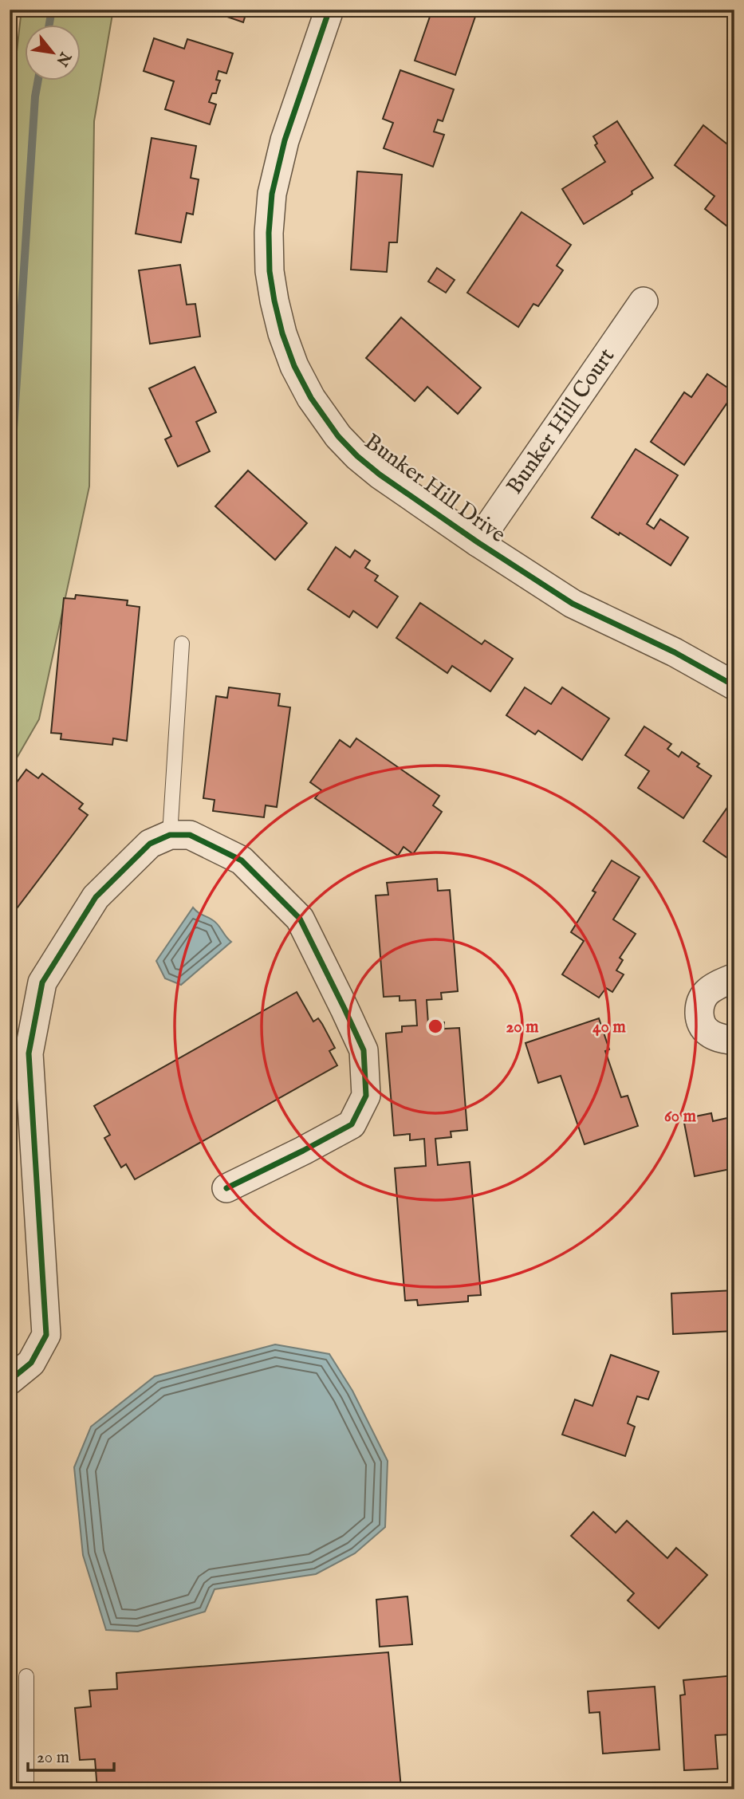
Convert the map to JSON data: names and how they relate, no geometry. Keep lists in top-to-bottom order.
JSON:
{
  "streets": {
    "street": ["Bunker Hill Court", "Bunker Hill Drive"]
  },
  "crossings": [
    ["Bunker Hill Court", "Bunker Hill Drive"]
  ],
  "scale_bar": "20 m",
  "north": "bottom right",
  "rings": ["20 m", "40 m", "60 m"]
}
